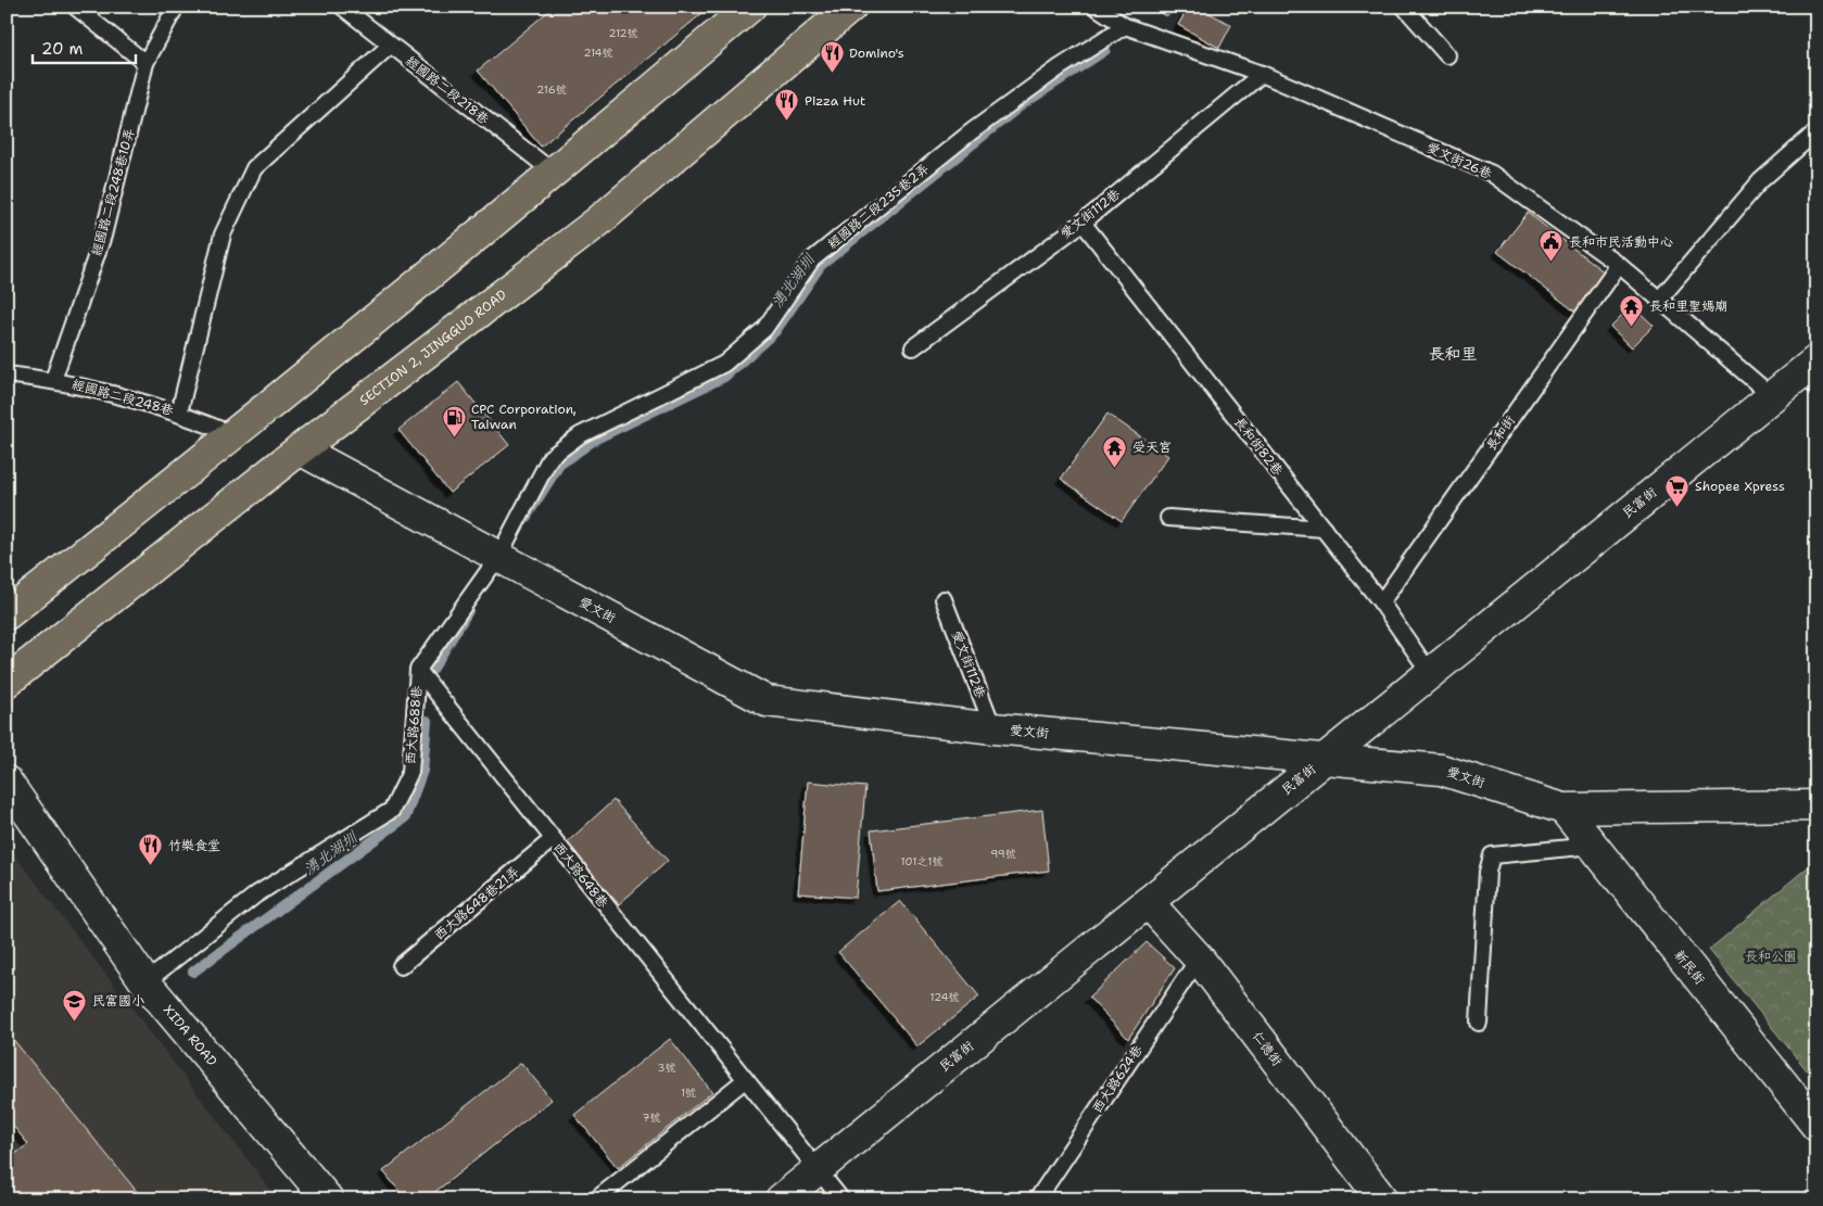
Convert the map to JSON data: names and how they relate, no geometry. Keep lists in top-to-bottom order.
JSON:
{
  "streets": {
    "main road": ["SECTION 2, JINGGUO ROAD"],
    "street": [
      "民富街",
      "愛文街",
      "新民街",
      "XIDA ROAD",
      "仁德街"
    ],
    "lane": [
      "經國路二段218巷",
      "愛文街26巷",
      "經國路二段248巷10弄",
      "經國路二段235巷2弄",
      "愛文街112巷",
      "經國路二段248巷",
      "長和街",
      "長和街82巷",
      "西大路688巷",
      "西大路648巷",
      "西大路648巷21弄",
      "西大路624巷"
    ]
  },
  "crossings": [
    ["愛文街26巷", "經國路二段235巷2弄"],
    ["愛文街26巷", "愛文街112巷"],
    ["愛文街26巷", "長和街"],
    ["愛文街26巷", "民富街"],
    ["經國路二段248巷10弄", "經國路二段248巷"],
    ["經國路二段235巷2弄", "愛文街"],
    ["經國路二段235巷2弄", "西大路688巷"],
    ["愛文街112巷", "長和街82巷"],
    ["愛文街112巷", "愛文街"],
    ["SECTION 2, JINGGUO ROAD", "愛文街"],
    ["長和街", "長和街82巷"],
    ["長和街82巷", "民富街"],
    ["民富街", "愛文街"],
    ["民富街", "西大路648巷"],
    ["民富街", "仁德街"],
    ["愛文街", "西大路688巷"],
    ["愛文街", "新民街"],
    ["西大路688巷", "西大路648巷"],
    ["西大路688巷", "XIDA ROAD"],
    ["西大路648巷", "西大路648巷21弄"],
    ["仁德街", "西大路624巷"]
  ],
  "districts": ["長和里"],
  "water": ["湧北湖圳"],
  "parks": ["長和公園"],
  "places": {
    "restaurant": ["Domino's", "Pizza Hut", "竹樂食堂"],
    "public building": ["長和市民活動中心"],
    "temple": ["長和里聖媽廟", "受天宮"],
    "fuel station": ["CPC Corporation, Taiwan"],
    "supermarket": ["Shopee Xpress"],
    "school or university": ["民富國小"]
  },
  "house_numbers": [
    "212號",
    "214號",
    "216號",
    "99號",
    "101之1號",
    "124號",
    "3號",
    "1號",
    "7號"
  ],
  "scale_bar": "20 m"
}
